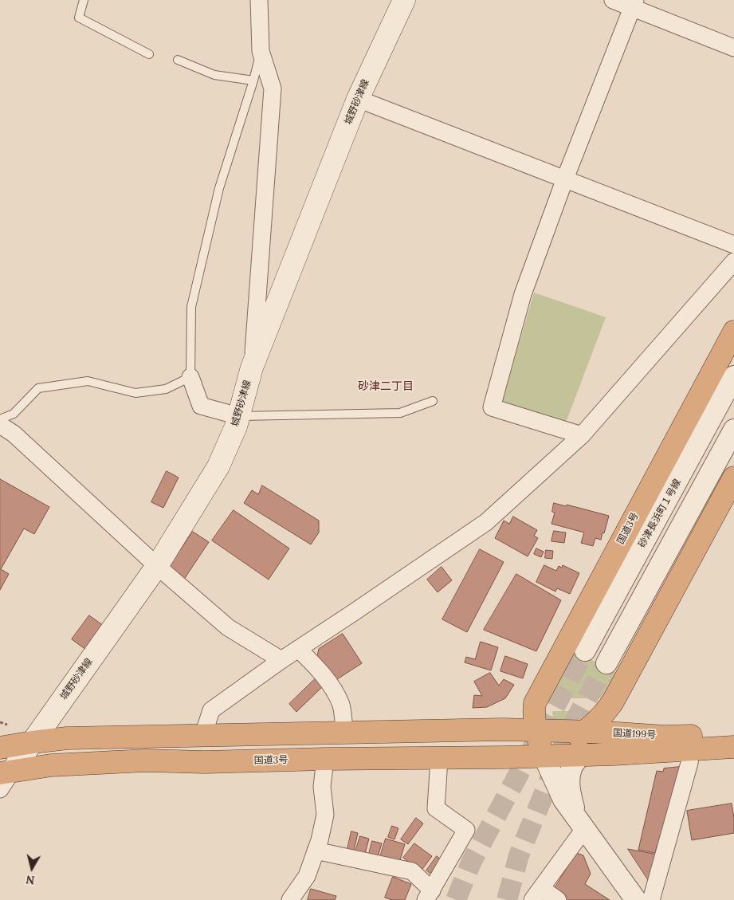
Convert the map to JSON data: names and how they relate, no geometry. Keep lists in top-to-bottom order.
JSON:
{
  "streets": {
    "highway": ["国道3号", "国道199号"],
    "main road": ["城野砂津線"],
    "street": ["砂津長浜町１号線"]
  },
  "crossings": [
    ["城野砂津線", "国道3号"],
    ["国道3号", "国道199号"]
  ],
  "districts": ["砂津二丁目"],
  "north": "bottom"
}
